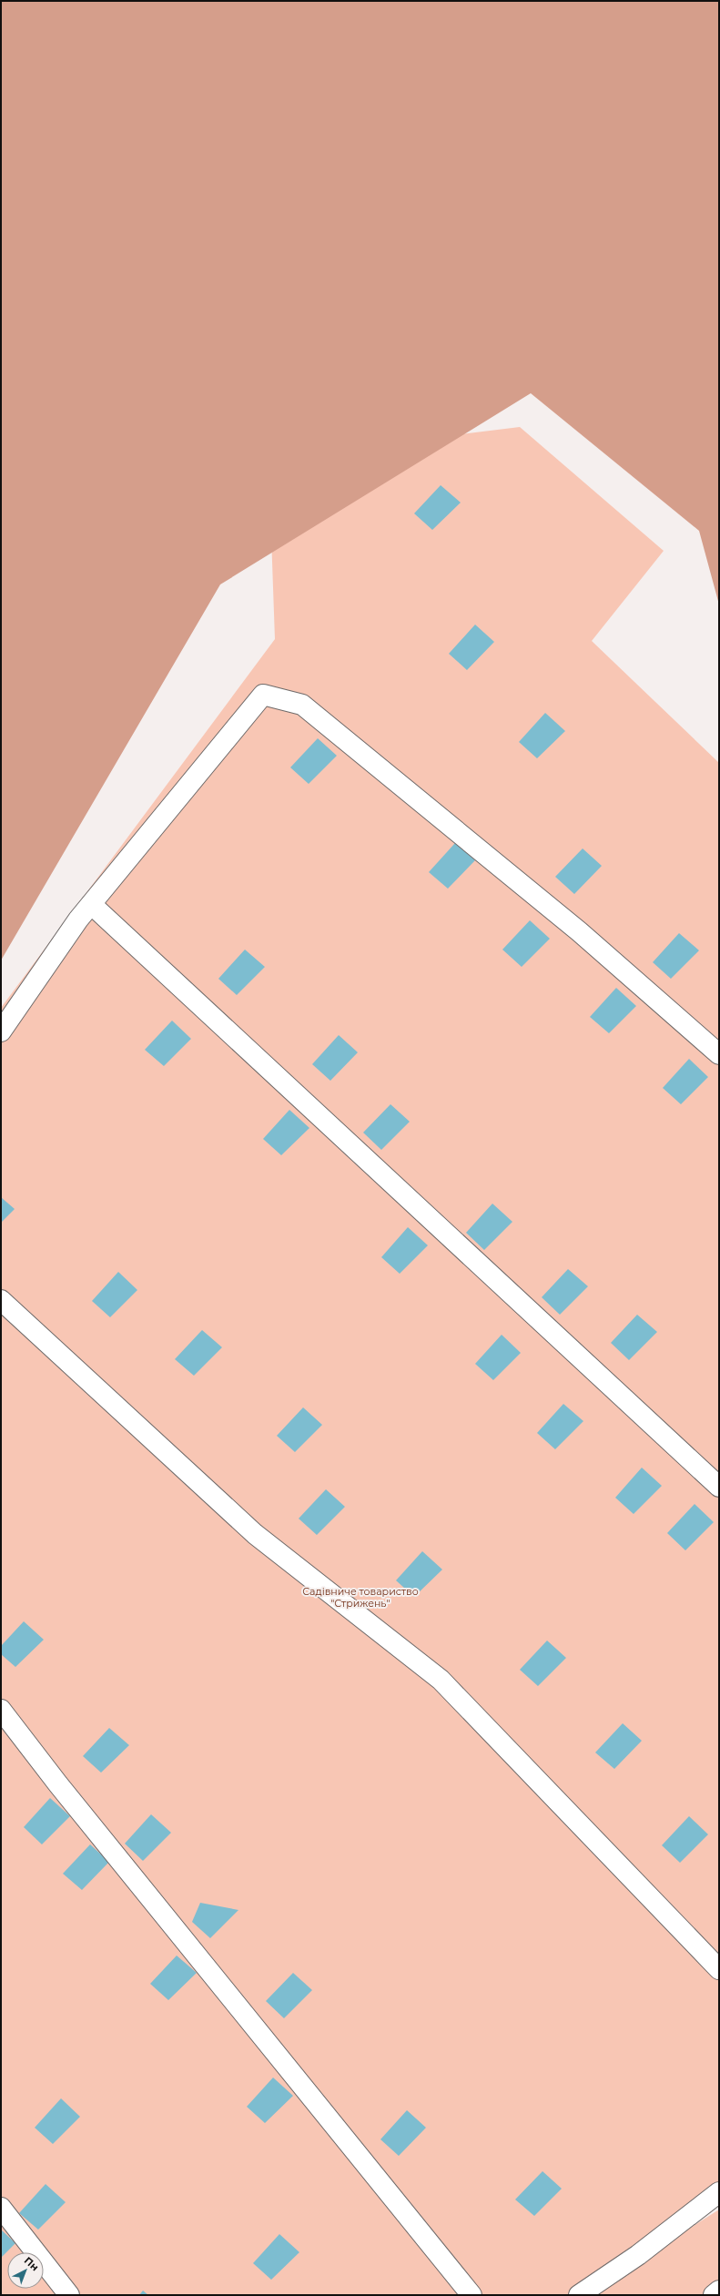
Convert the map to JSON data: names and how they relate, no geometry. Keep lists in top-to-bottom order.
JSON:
{
  "parks": ["Садівниче товариство \"Стрижень\""],
  "north": "top right"
}
